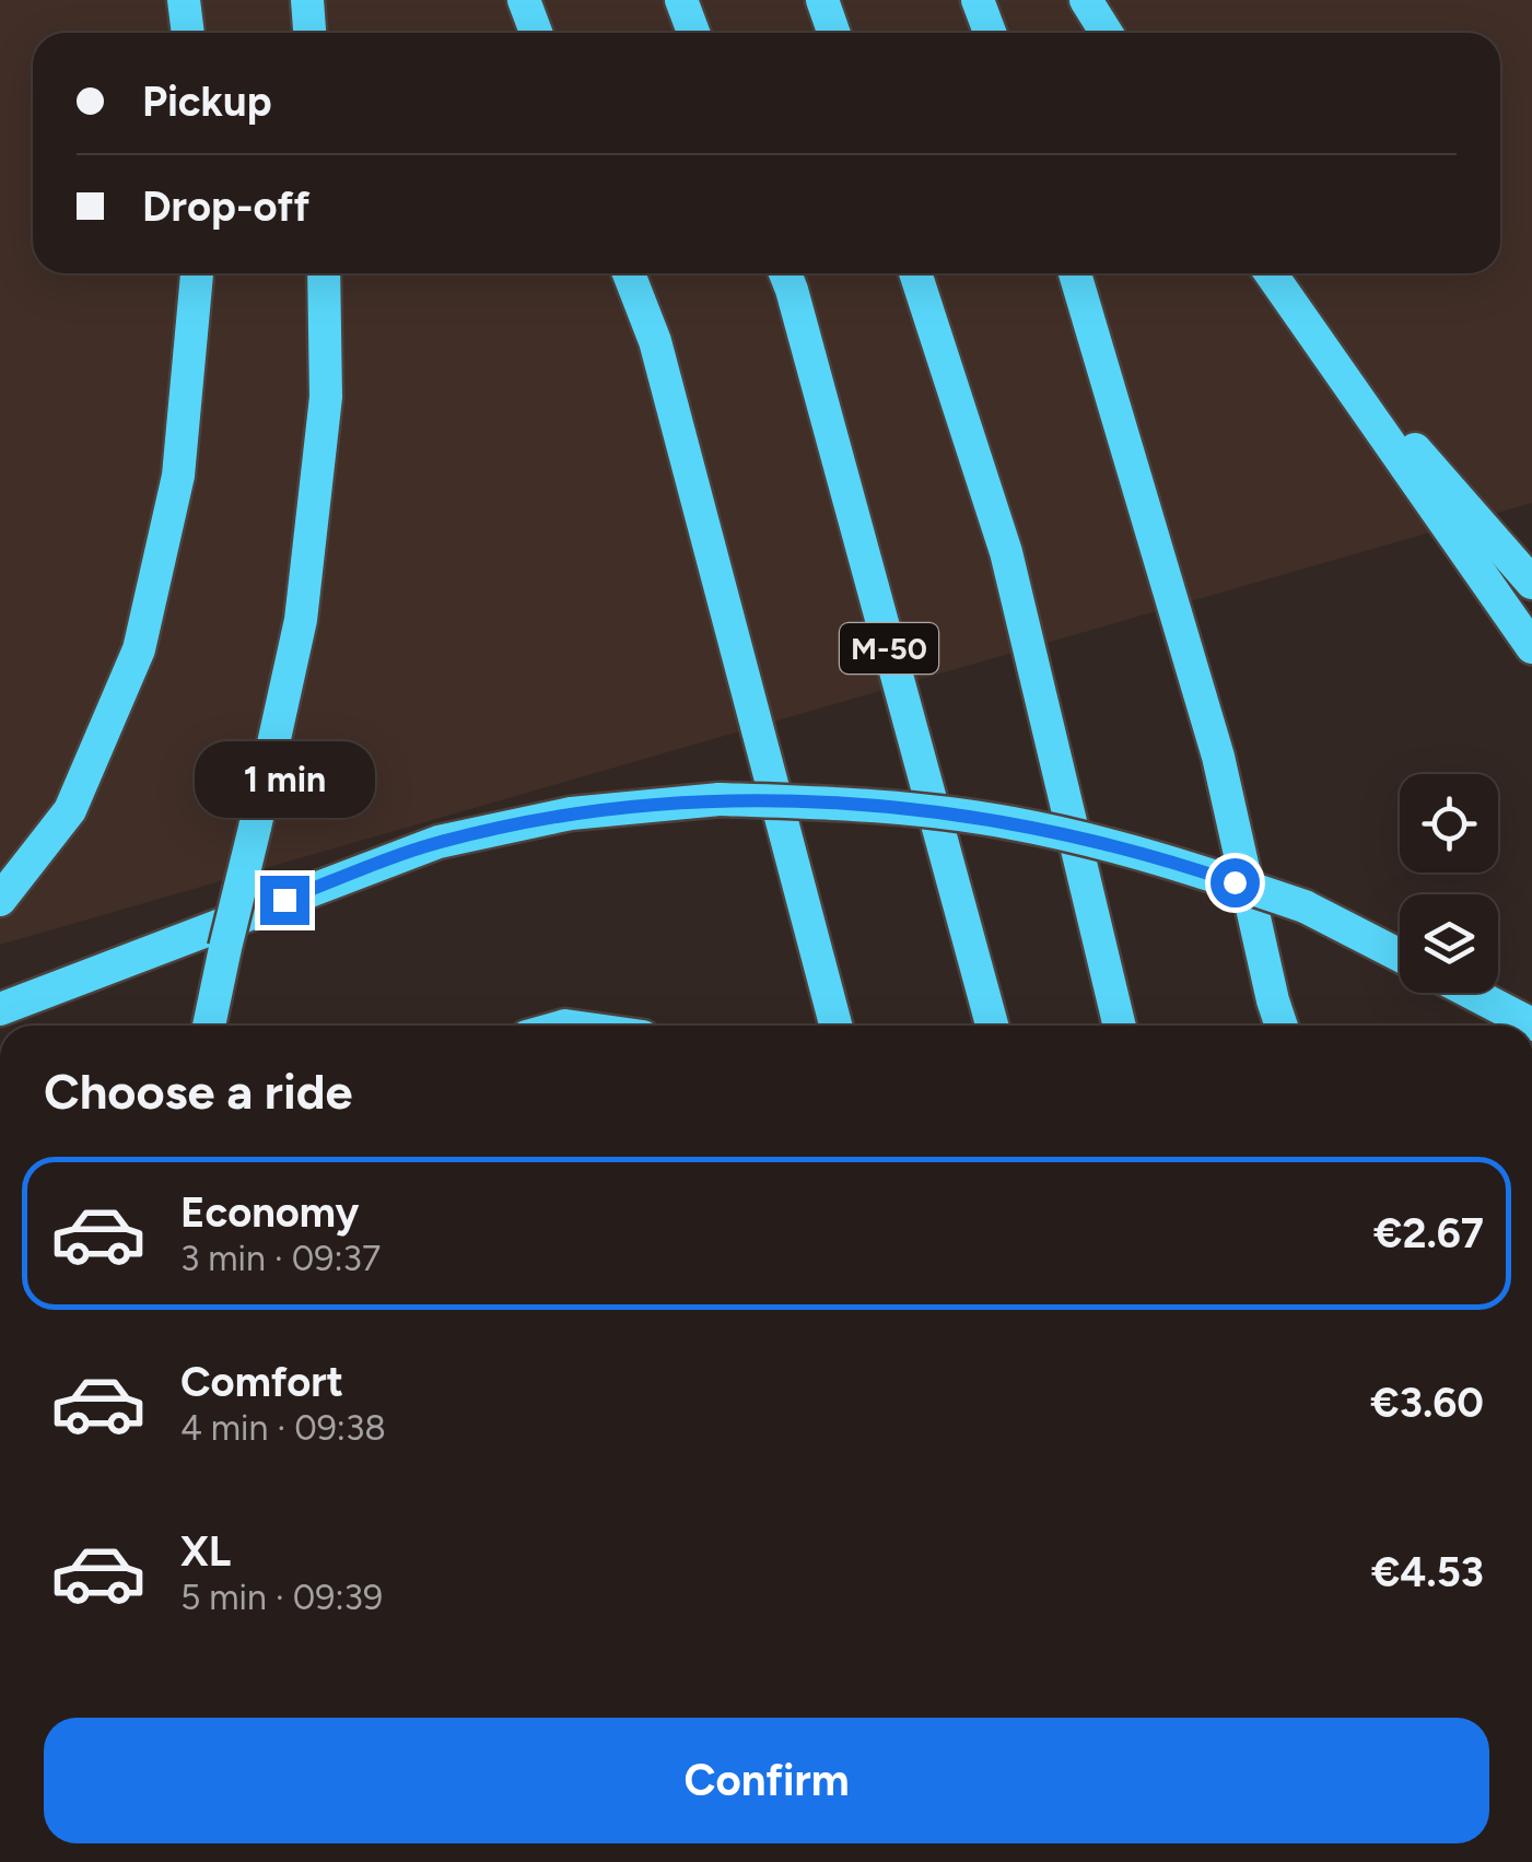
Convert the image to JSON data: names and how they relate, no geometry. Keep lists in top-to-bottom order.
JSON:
{
  "streets": {
    "highway": ["M-50"]
  },
  "page": {
    "banner": ["Pickup", "Drop-off"],
    "bubble": "1 min",
    "heading": "Choose a ride",
    "list": [
      {
        "name": "Economy",
        "note": "3 min · 09:37",
        "value": "€2.67"
      },
      {
        "name": "Comfort",
        "note": "4 min · 09:38",
        "value": "€3.60"
      },
      {
        "name": "XL",
        "note": "5 min · 09:39",
        "value": "€4.53"
      }
    ],
    "buttons": "Confirm"
  }
}
